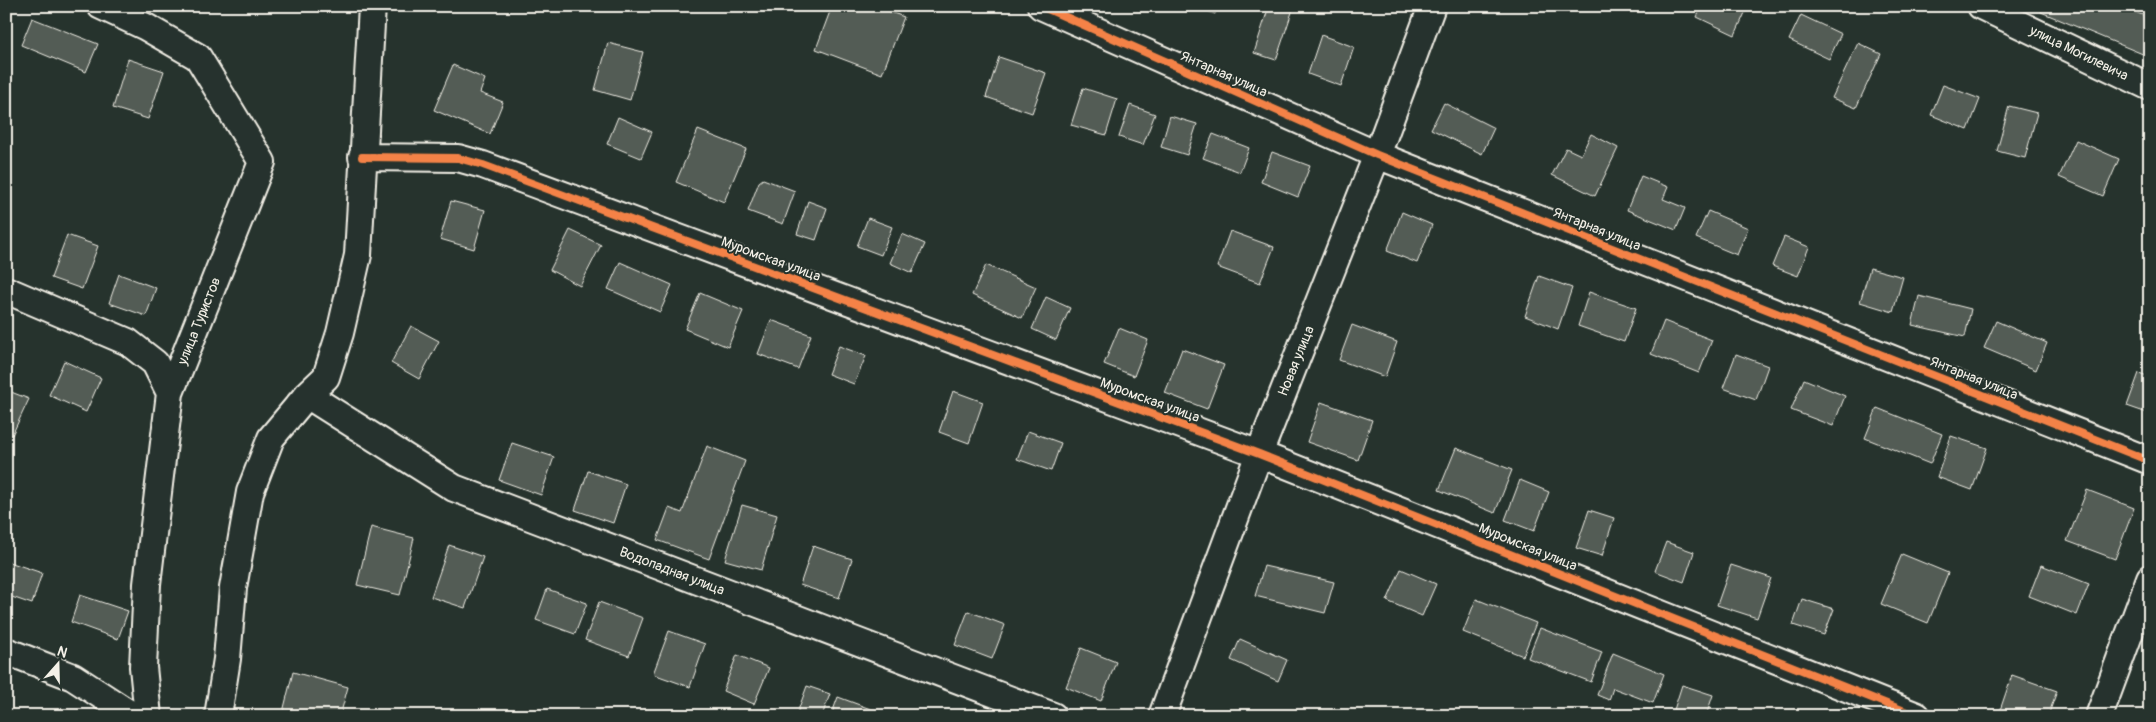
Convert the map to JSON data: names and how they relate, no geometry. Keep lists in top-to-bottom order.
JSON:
{
  "streets": {
    "street": [
      "улица Могилевича",
      "Янтарная улица",
      "Муромская улица",
      "улица Туристов",
      "Новая улица",
      "Водопадная улица"
    ]
  },
  "crossings": [
    ["Янтарная улица", "Новая улица"],
    ["Муромская улица", "Новая улица"]
  ],
  "north": "top"
}
